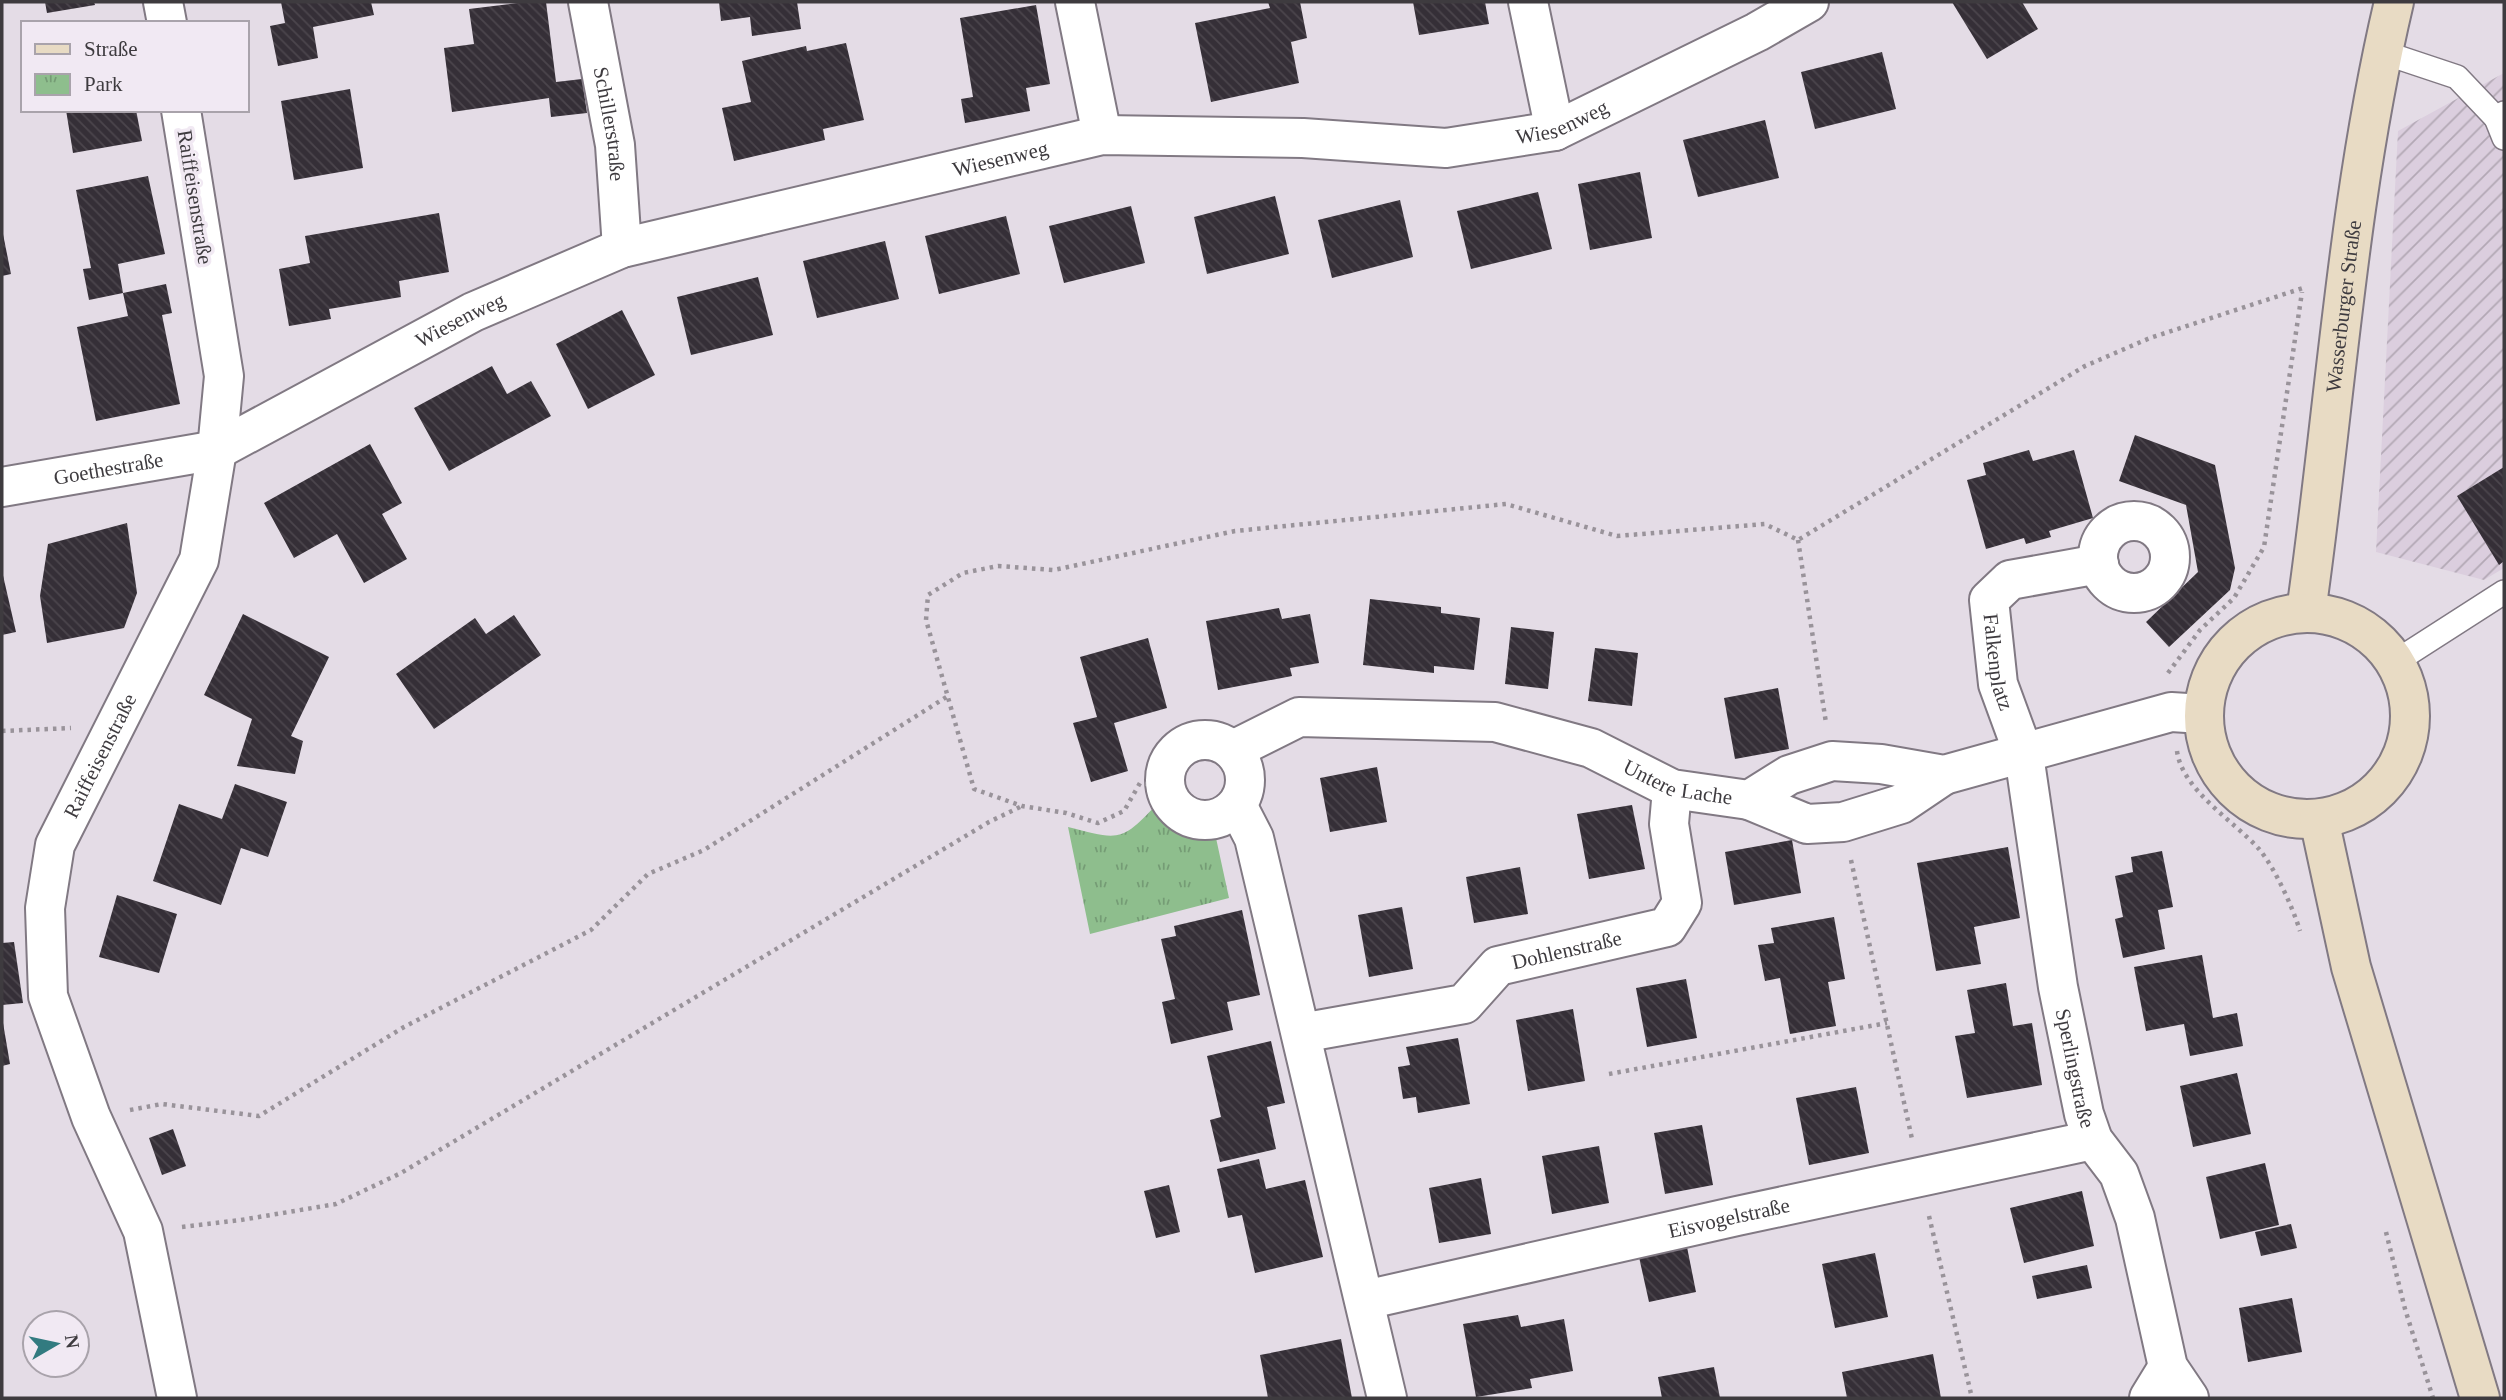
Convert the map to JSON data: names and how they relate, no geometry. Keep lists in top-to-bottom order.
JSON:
{
  "streets": {
    "street": [
      "Wiesenweg",
      "Schillerstraße",
      "Raiffeisenstraße",
      "Wasserburger Straße",
      "Goethestraße",
      "Falkenplatz",
      "Untere Lache",
      "Dohlenstraße",
      "Sperlingstraße",
      "Eisvogelstraße"
    ]
  },
  "crossings": [
    ["Wiesenweg", "Schillerstraße"],
    ["Wiesenweg", "Raiffeisenstraße"],
    ["Wiesenweg", "Goethestraße"],
    ["Raiffeisenstraße", "Goethestraße"],
    ["Wasserburger Straße", "Untere Lache"],
    ["Falkenplatz", "Untere Lache"],
    ["Falkenplatz", "Sperlingstraße"],
    ["Untere Lache", "Dohlenstraße"],
    ["Untere Lache", "Sperlingstraße"],
    ["Sperlingstraße", "Eisvogelstraße"]
  ],
  "legend": ["Straße", "Park"],
  "north": "right"
}
